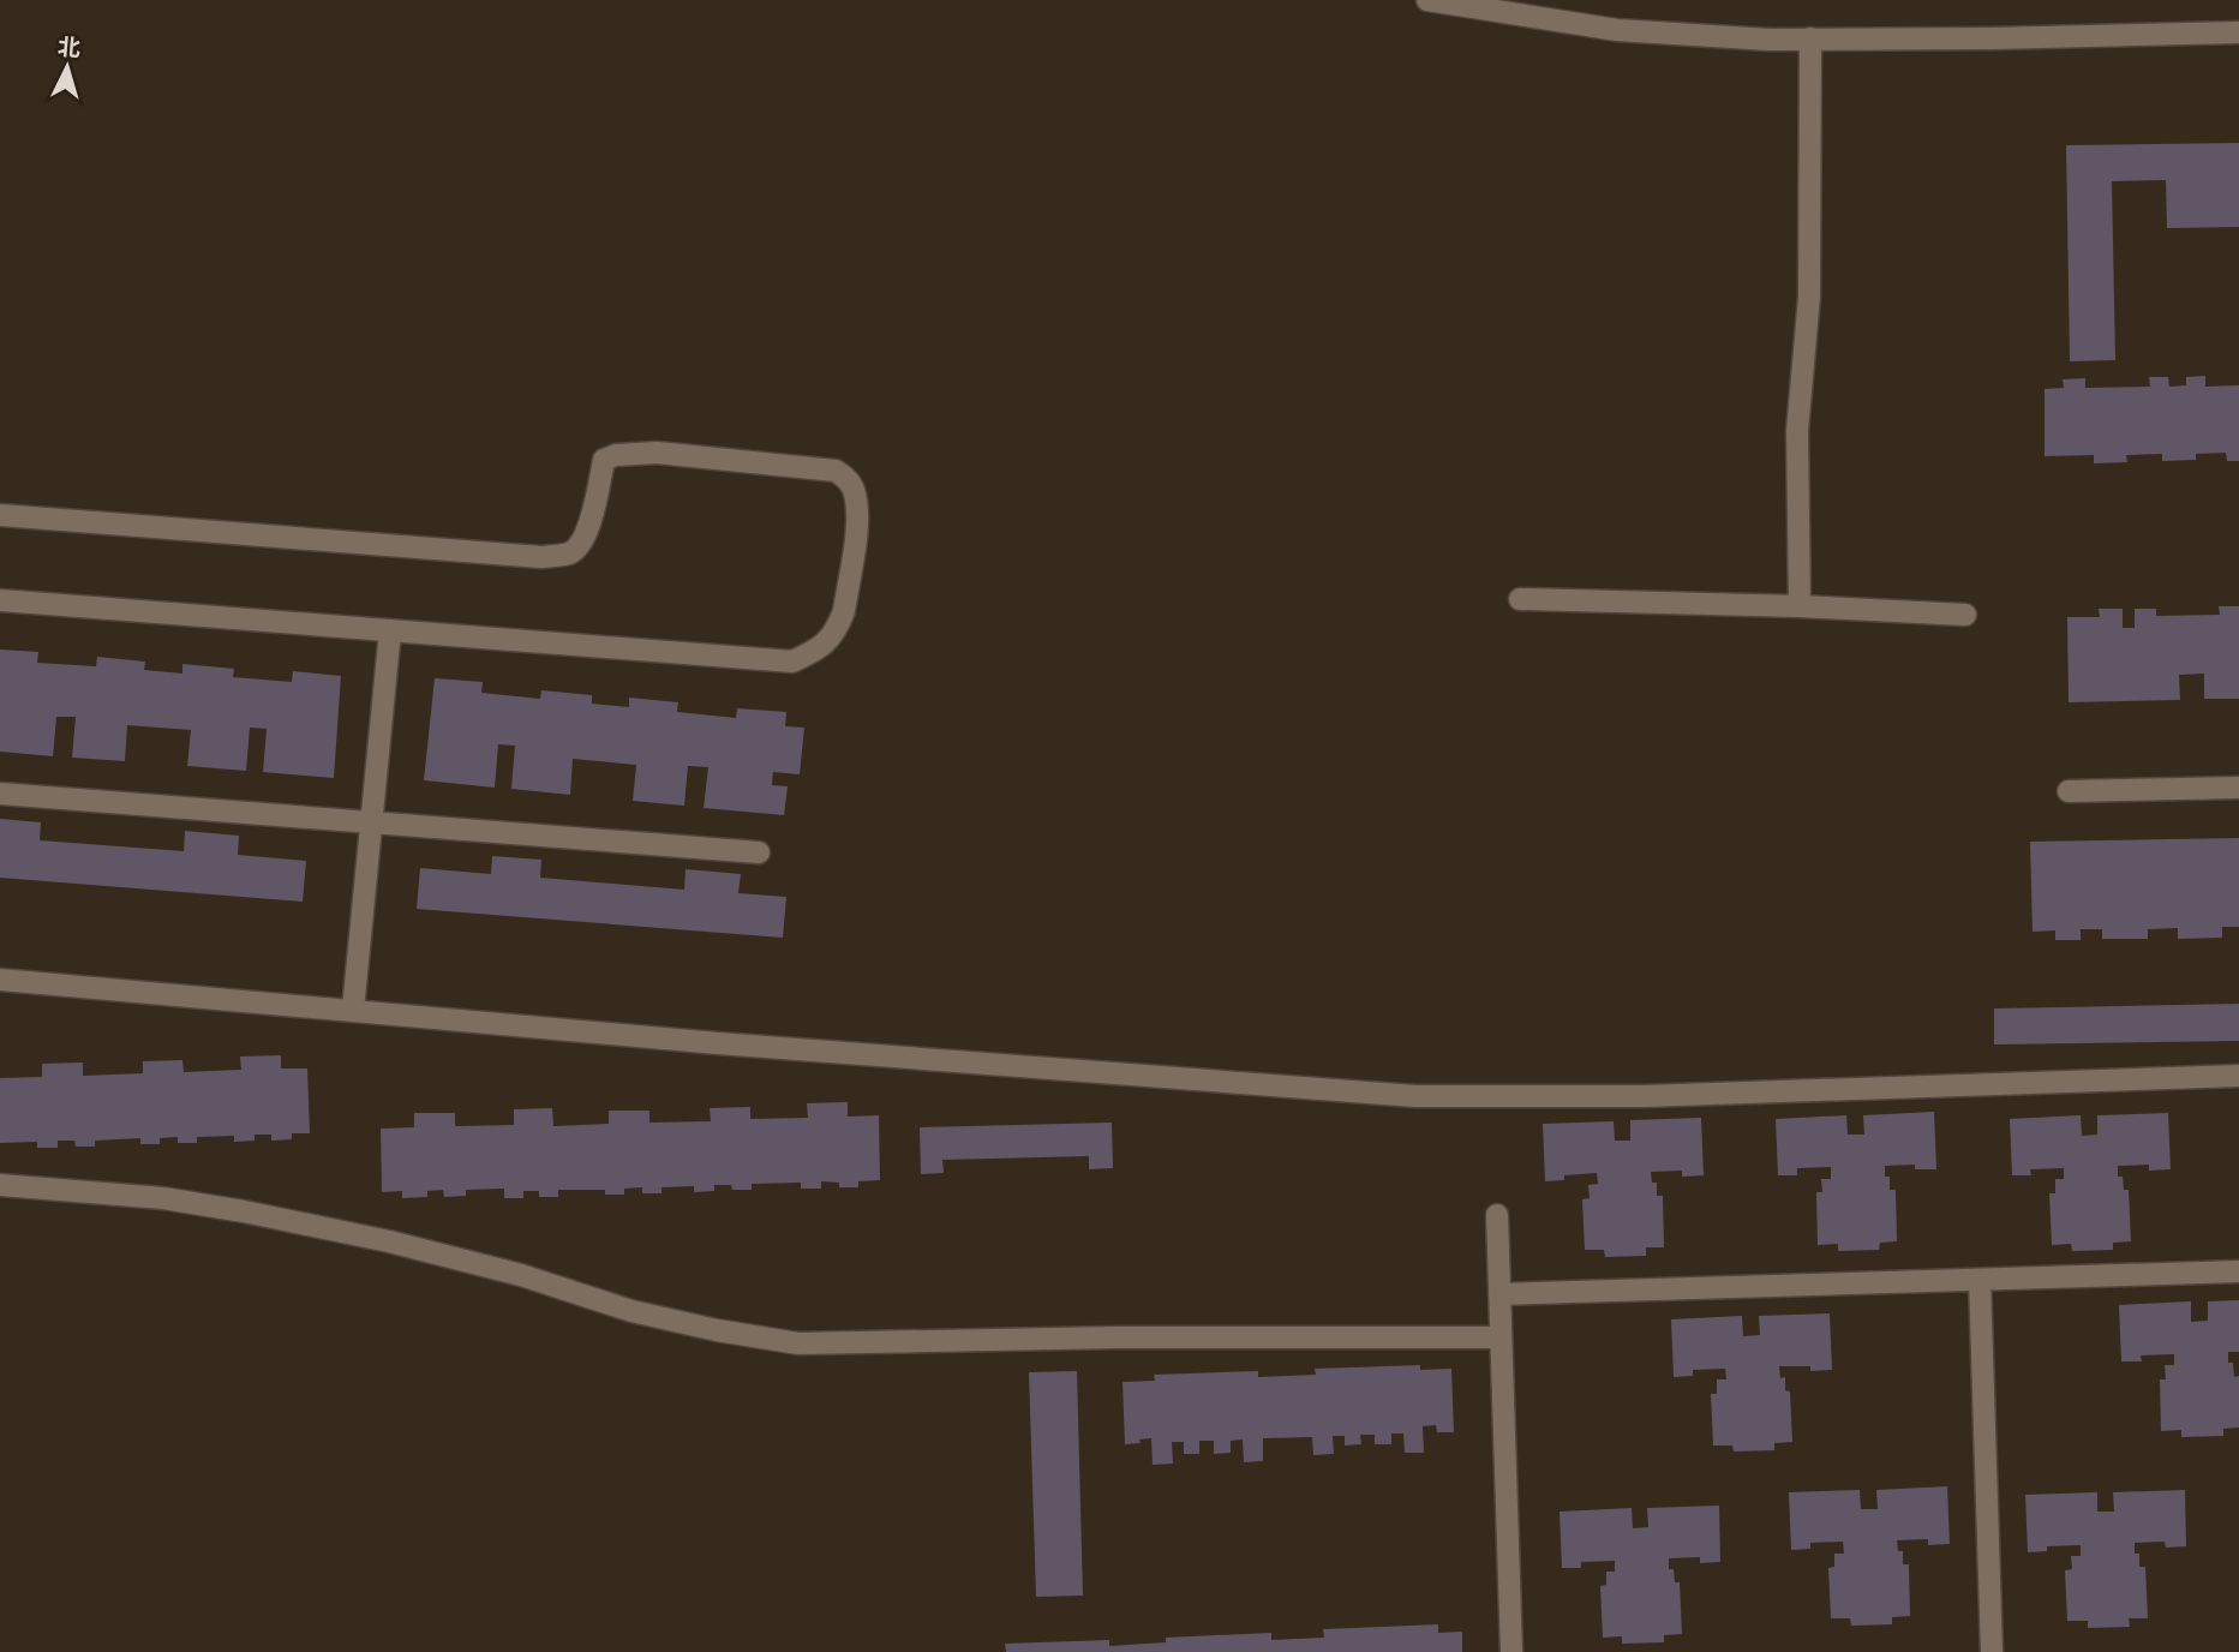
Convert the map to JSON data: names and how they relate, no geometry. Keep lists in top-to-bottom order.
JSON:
{
  "north": "top"
}
